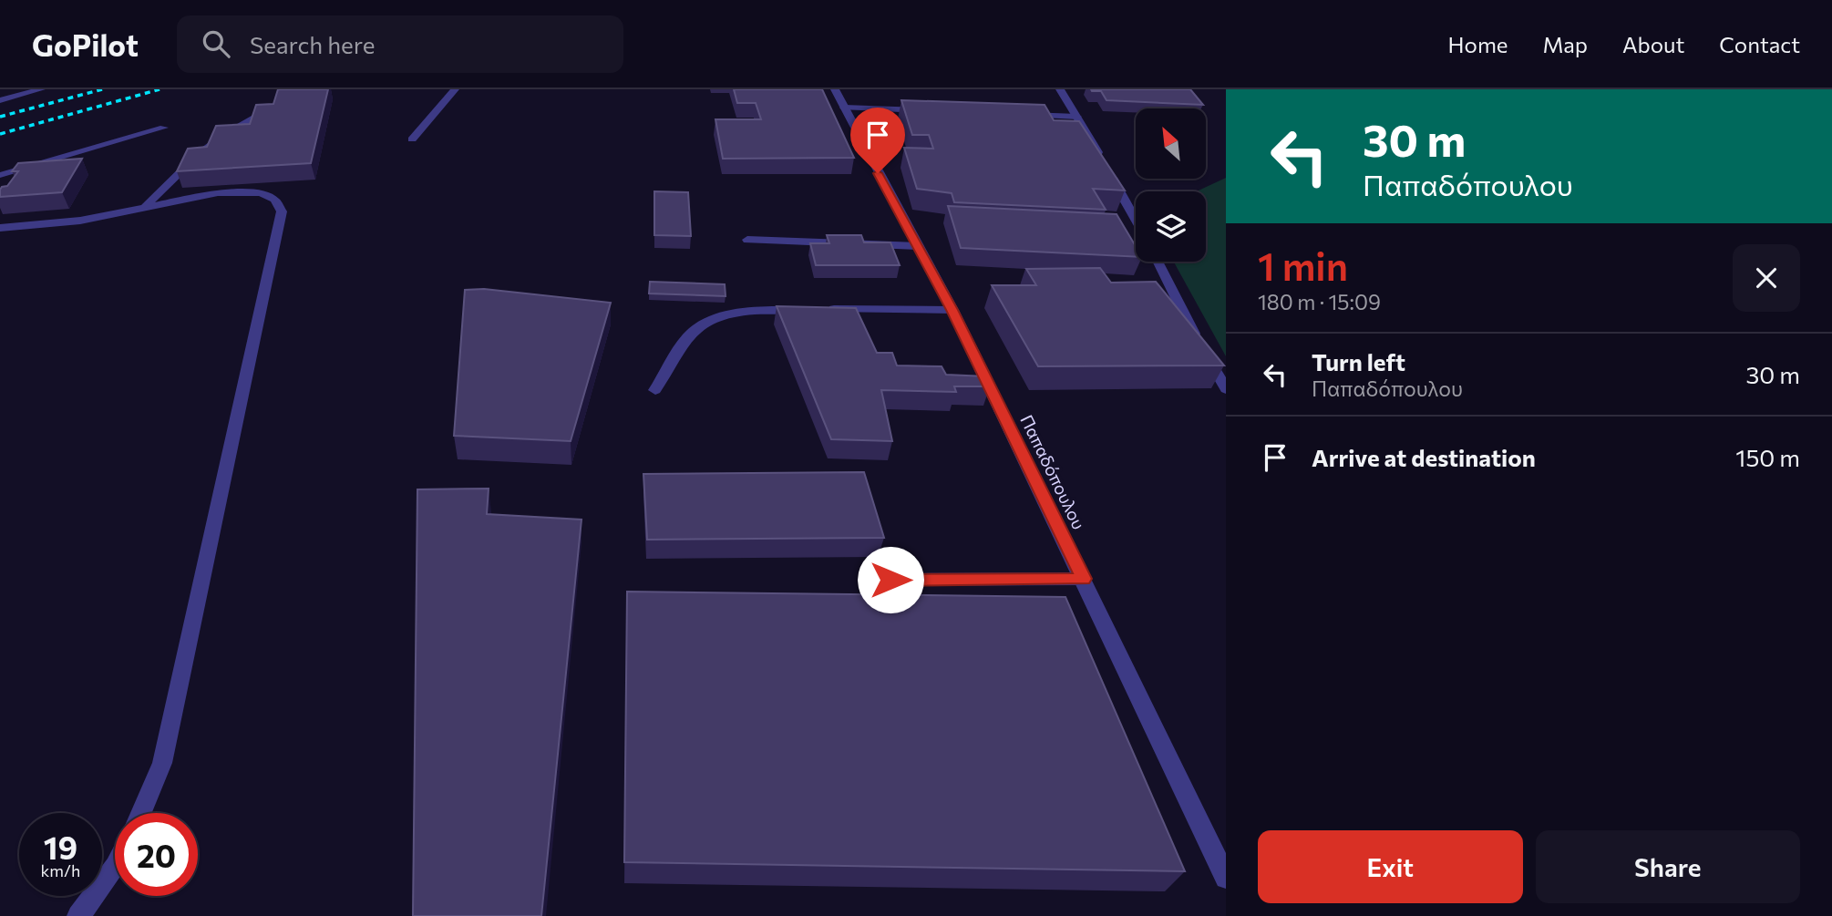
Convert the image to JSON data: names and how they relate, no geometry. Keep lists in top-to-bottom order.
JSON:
{
  "streets": {
    "street": ["Παπαδόπουλου"]
  },
  "north": "top left",
  "page": {
    "header": "GoPilot",
    "search": "Search here",
    "nav": [
      "Home",
      "Map",
      "About",
      "Contact"
    ],
    "turn": ["30 m", "Παπαδόπουλου"],
    "heading": ["1 min", "180 m · 15:09"],
    "list": [
      {
        "name": "Turn left",
        "note": "Παπαδόπουλου",
        "value": "30 m"
      },
      {
        "name": "Arrive at destination",
        "value": "150 m"
      }
    ],
    "speed": "19 km/h",
    "limit": "20",
    "buttons": ["Exit", "Share"]
  }
}
